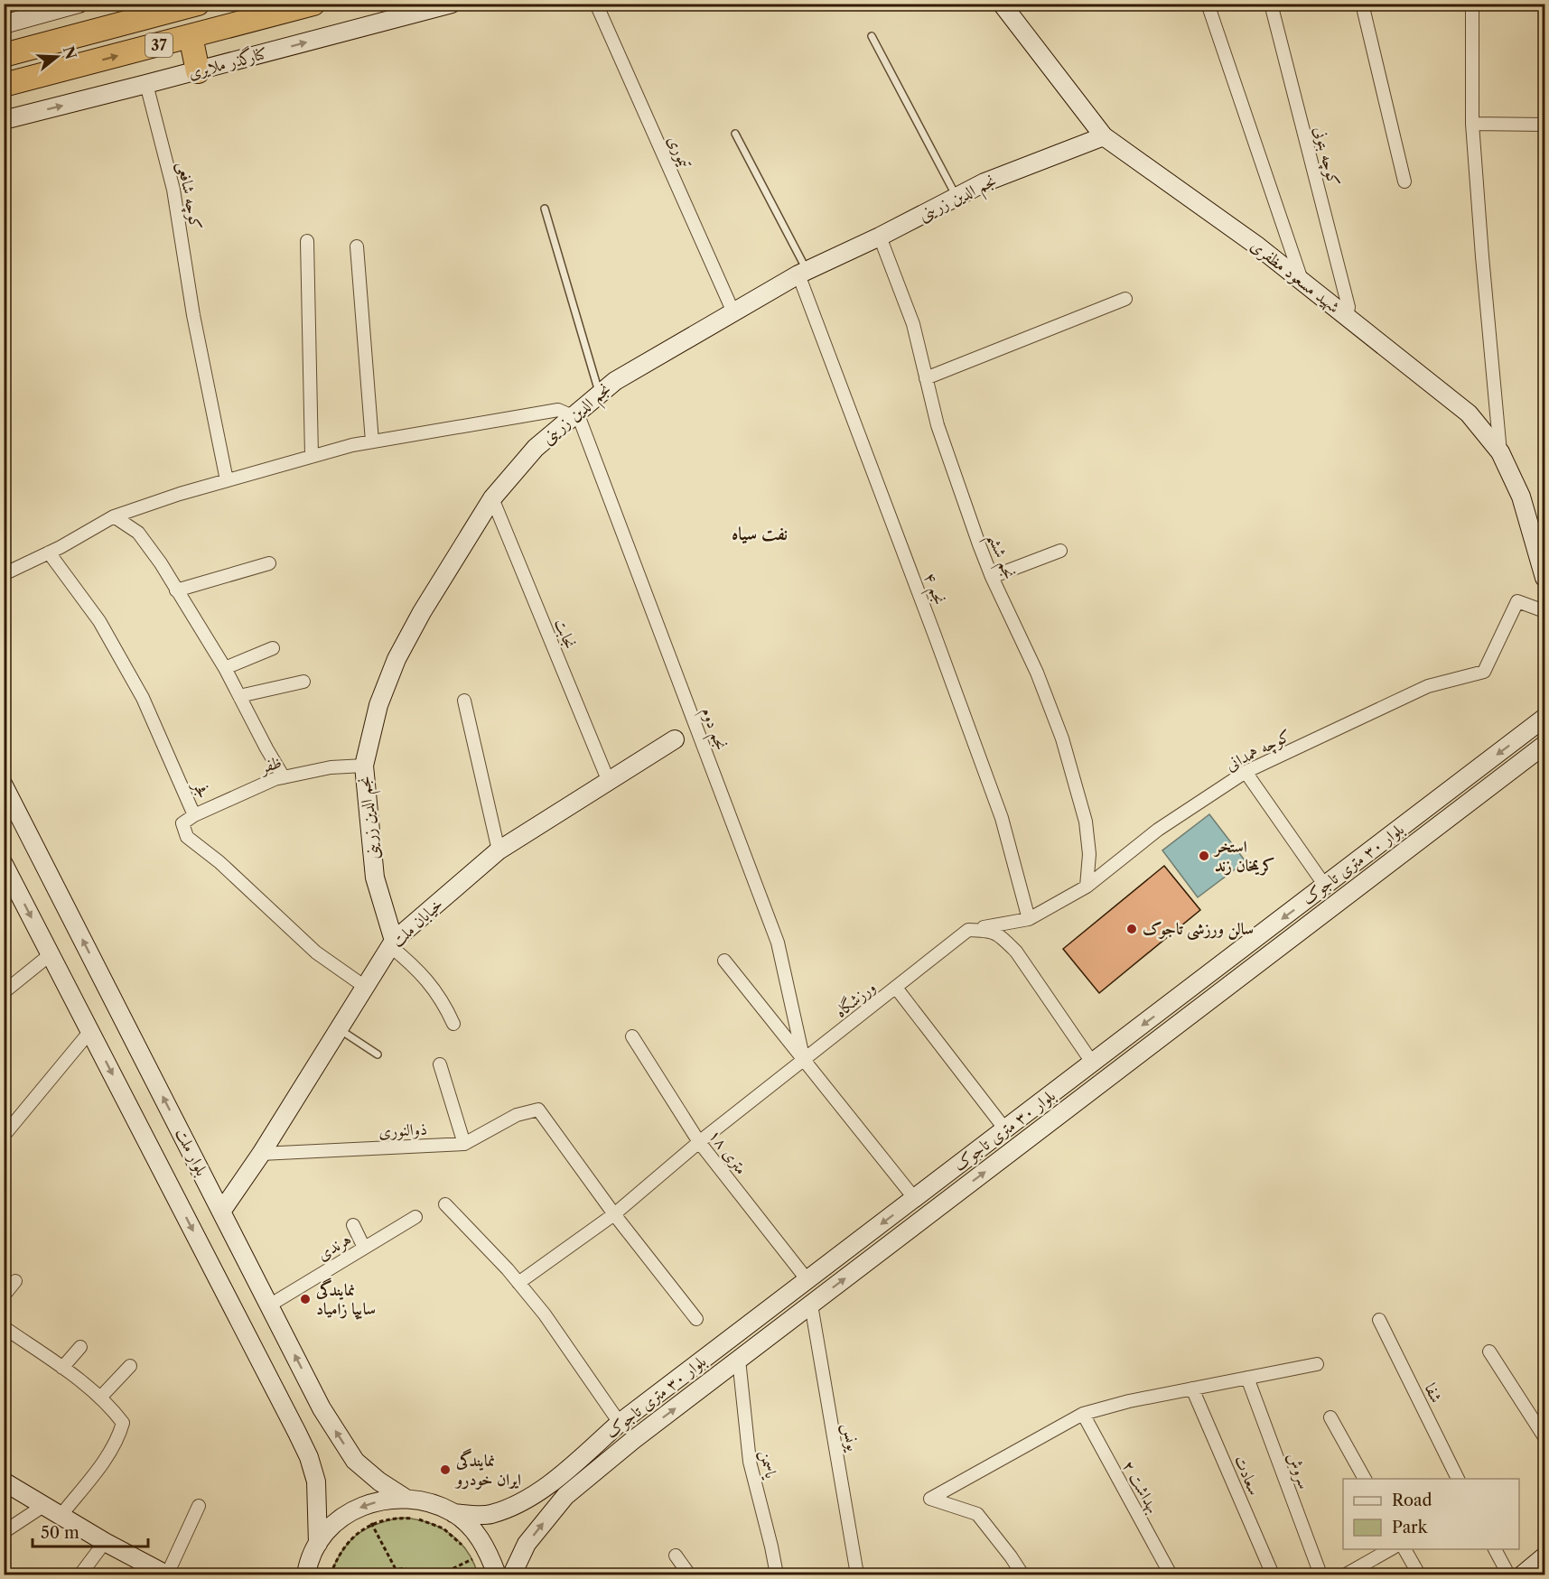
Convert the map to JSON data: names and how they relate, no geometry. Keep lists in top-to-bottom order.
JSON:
{
  "streets": {
    "highway": ["37"],
    "main road": [
      "کنارگذر ملایری",
      "نجم الدین زرینی",
      "شهید مسعود مظفری",
      "بلوار ۳۰ متری تاجوک",
      "خیابان ملت",
      "بلوار ملت"
    ],
    "street": [
      "تیموری",
      "کوچه بتونی",
      "کوچه شافعی",
      "نجم ششم",
      "نجم ۴",
      "نجابت",
      "نجم دوم",
      "کوچه همدانی",
      "ظفر",
      "فجر",
      "ورزشگاه",
      "ذوالنوری",
      "۱۸ متری",
      "هرندی",
      "شفا",
      "یونس",
      "یاسمن",
      "سروش",
      "سعادت",
      "بهداشت ۲"
    ]
  },
  "crossings": [
    ["کنارگذر ملایری", "کوچه شافعی"],
    ["تیموری", "نجم الدین زرینی"],
    ["کوچه بتونی", "شهید مسعود مظفری"],
    ["نجم الدین زرینی", "شهید مسعود مظفری"],
    ["نجم الدین زرینی", "نجم ششم"],
    ["نجم الدین زرینی", "نجم ۴"],
    ["نجم الدین زرینی", "نجابت"],
    ["نجم الدین زرینی", "نجم دوم"],
    ["نجم الدین زرینی", "ظفر"],
    ["نجم الدین زرینی", "خیابان ملت"],
    ["نجم ششم", "کوچه همدانی"],
    ["نجم ۴", "کوچه همدانی"],
    ["نجابت", "خیابان ملت"],
    ["نجم دوم", "ورزشگاه"],
    ["کوچه همدانی", "ورزشگاه"],
    ["ظفر", "فجر"],
    ["فجر", "خیابان ملت"],
    ["بلوار ۳۰ متری تاجوک", "۱۸ متری"],
    ["بلوار ۳۰ متری تاجوک", "یونس"],
    ["بلوار ۳۰ متری تاجوک", "یاسمن"],
    ["خیابان ملت", "ذوالنوری"],
    ["خیابان ملت", "بلوار ملت"],
    ["ورزشگاه", "ذوالنوری"],
    ["ورزشگاه", "۱۸ متری"],
    ["بلوار ملت", "هرندی"]
  ],
  "one_way": ["کنارگذر ملایری"],
  "districts": ["نفت سیاه"],
  "places": [
    "استخر کریمخان زند",
    "سالن ورزشی تاجوک",
    "نمایندگی سایپا زامیاد",
    "نمایندگی ایران خودرو"
  ],
  "legend": ["Road", "Park"],
  "scale_bar": "50 m",
  "north": "right"
}
